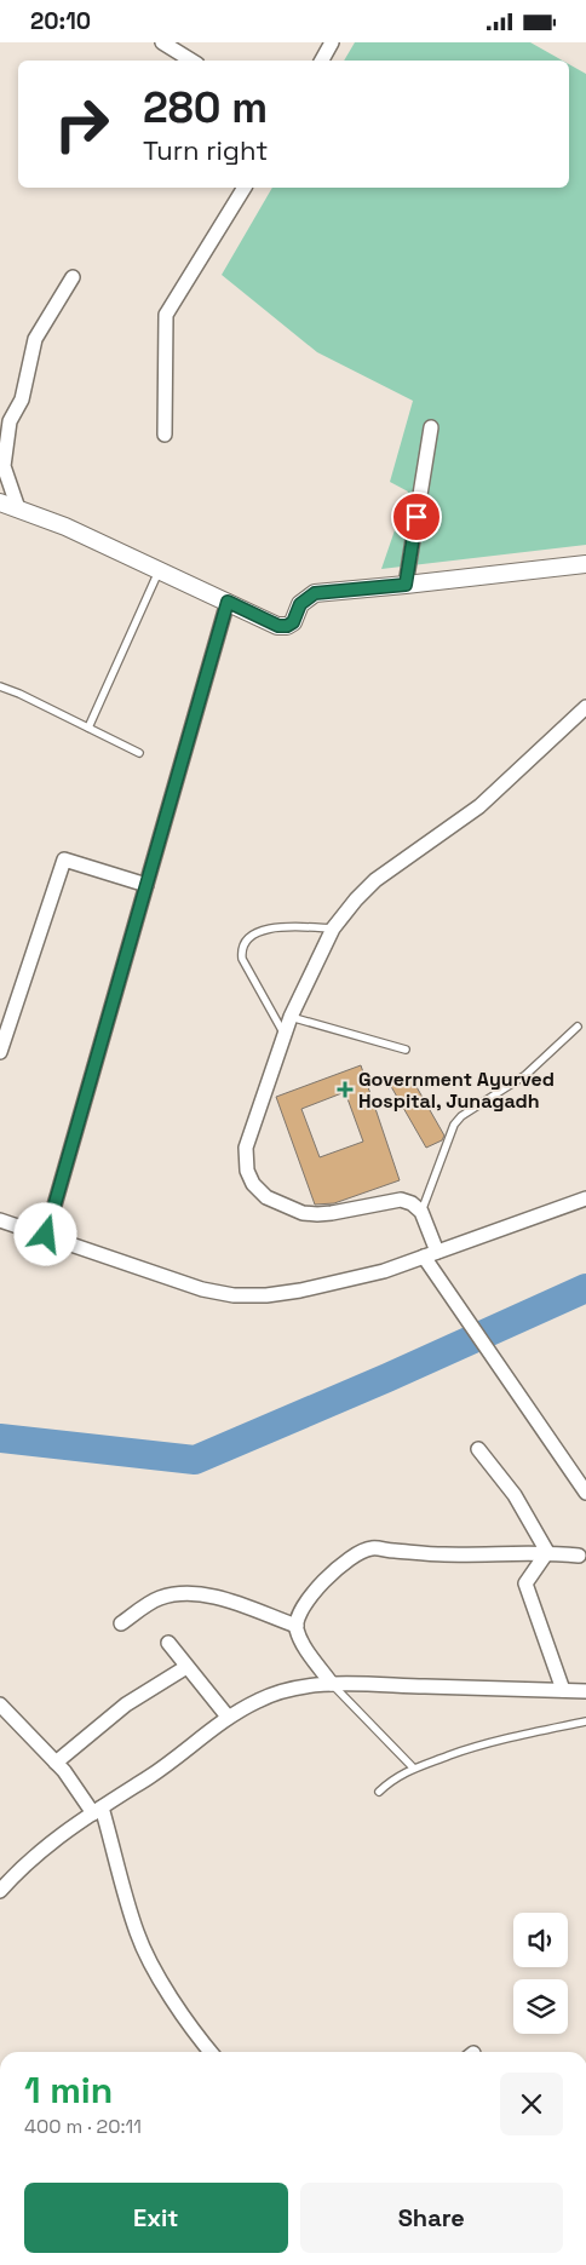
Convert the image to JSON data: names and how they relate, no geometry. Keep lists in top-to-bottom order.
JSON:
{
  "places": {
    "health": ["Government Ayurved Hospital, Junagadh"]
  },
  "page": {
    "status": "20:10",
    "turn": ["280 m", "Turn right"],
    "heading": ["1 min", "400 m · 20:11"],
    "buttons": ["Exit", "Share"]
  }
}
